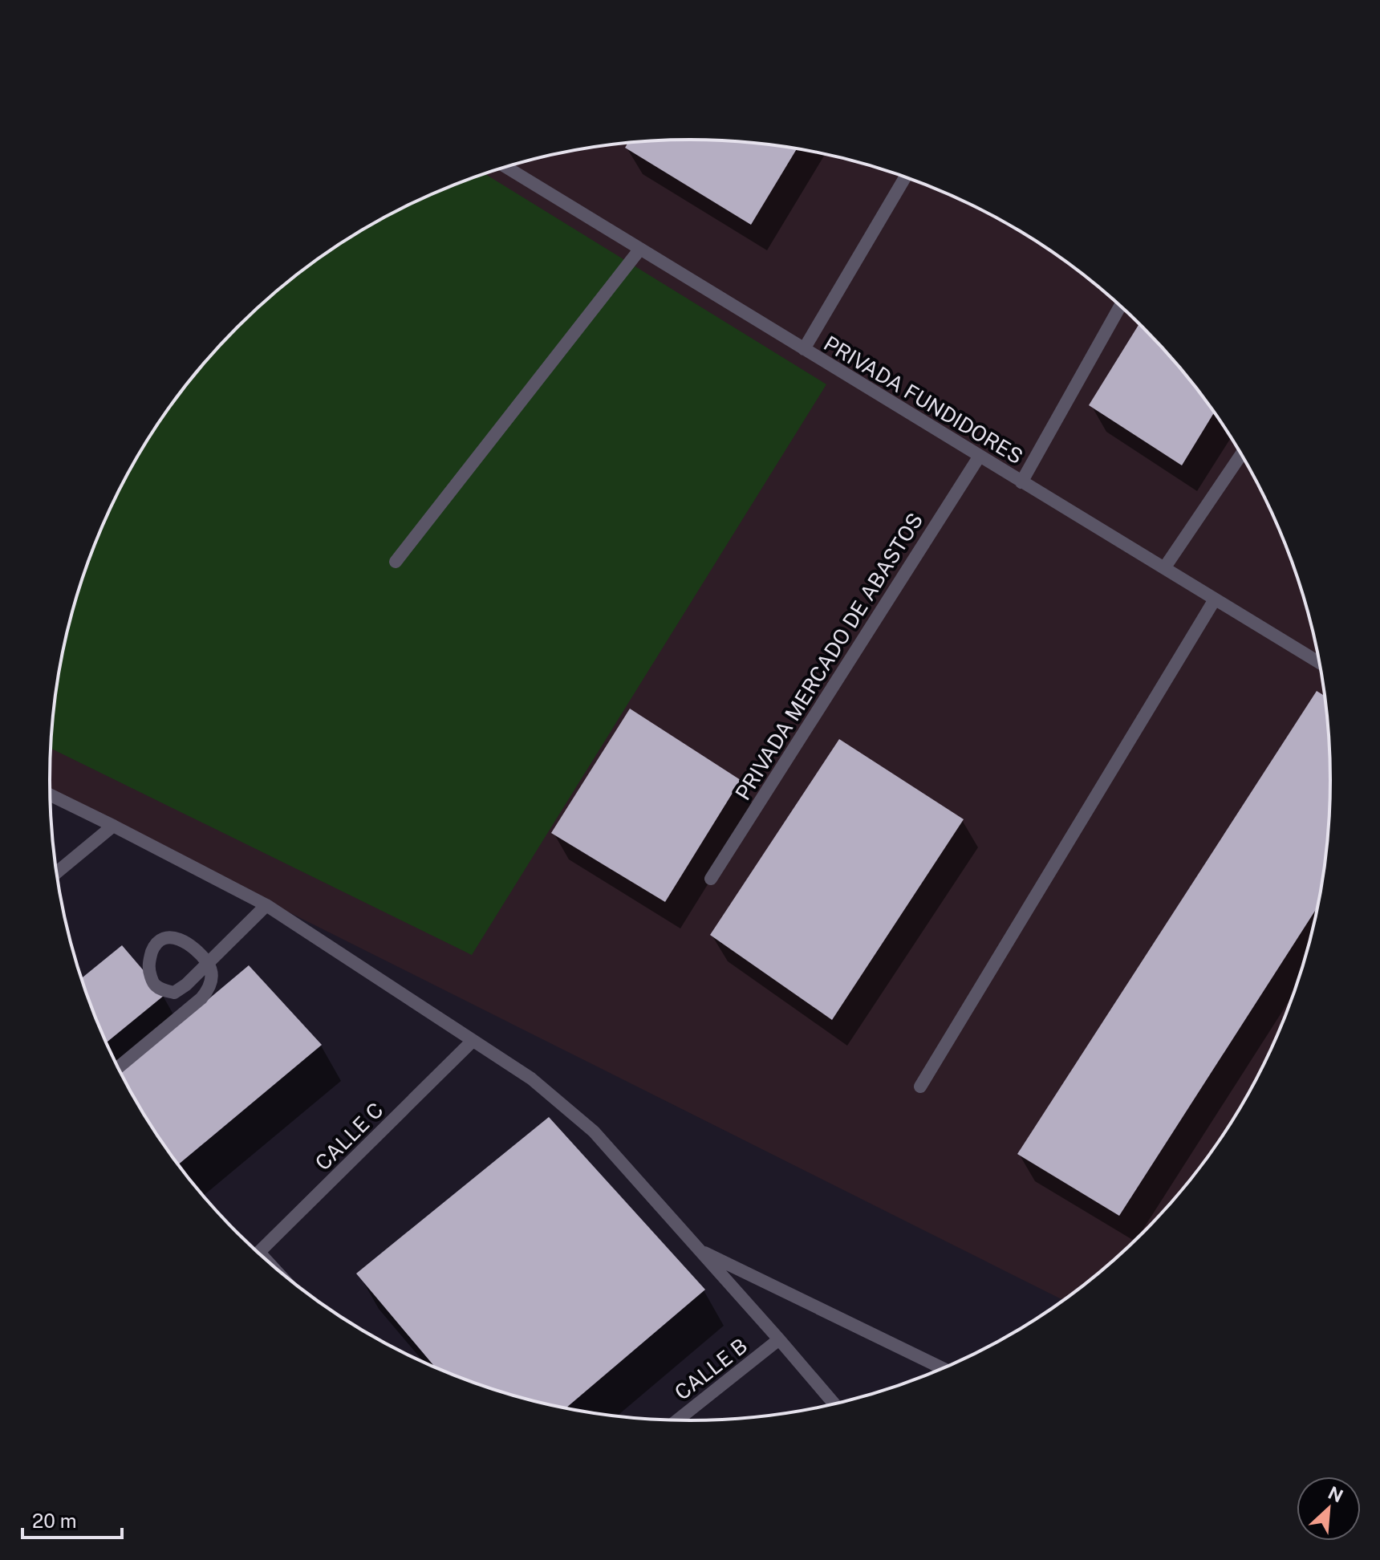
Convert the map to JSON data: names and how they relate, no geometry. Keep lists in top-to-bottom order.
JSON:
{
  "streets": {
    "lane": [
      "PRIVADA FUNDIDORES",
      "PRIVADA MERCADO DE ABASTOS",
      "CALLE C",
      "CALLE B"
    ]
  },
  "crossings": [
    ["PRIVADA FUNDIDORES", "PRIVADA MERCADO DE ABASTOS"]
  ],
  "scale_bar": "20 m",
  "north": "top right"
}
